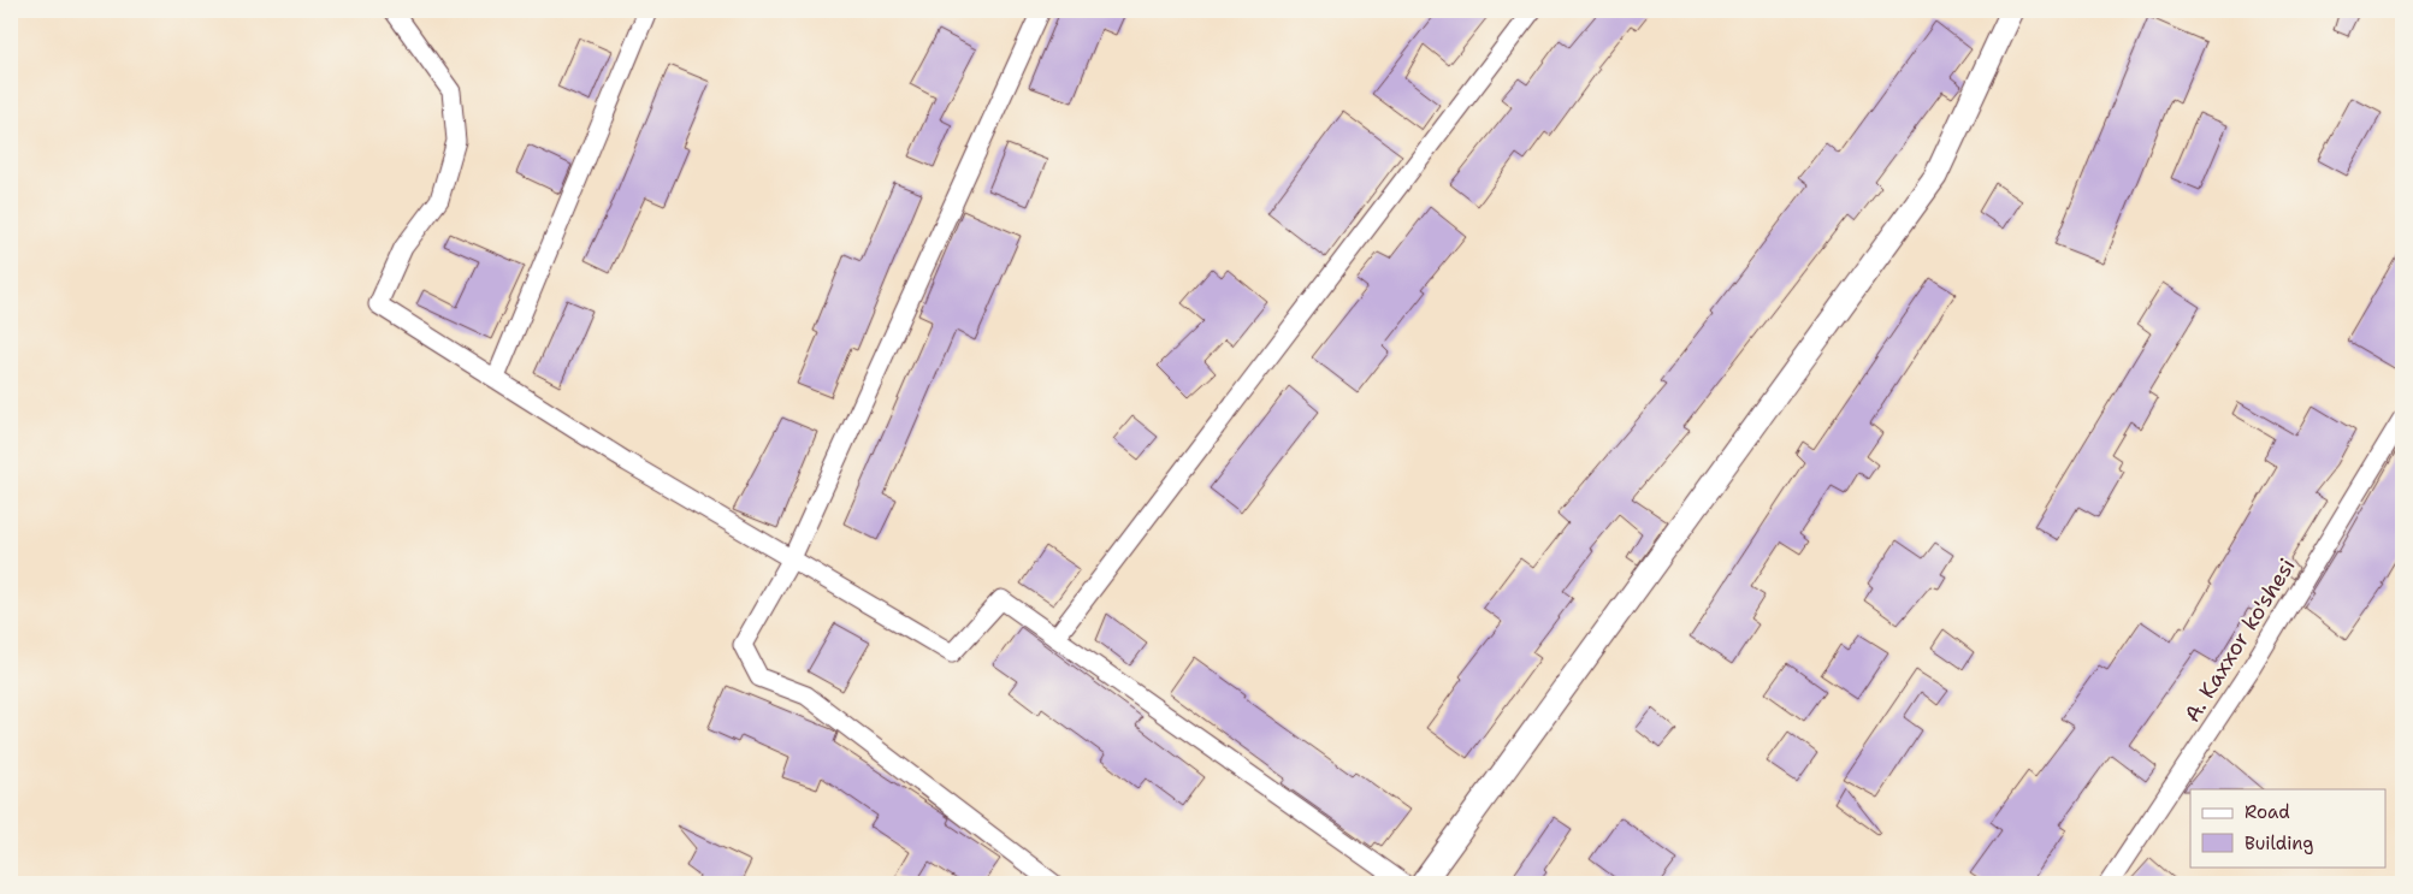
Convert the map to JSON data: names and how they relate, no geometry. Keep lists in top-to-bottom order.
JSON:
{
  "streets": {
    "street": ["A. Kaxxor ko'shesi"]
  },
  "legend": ["Road", "Building"]
}
